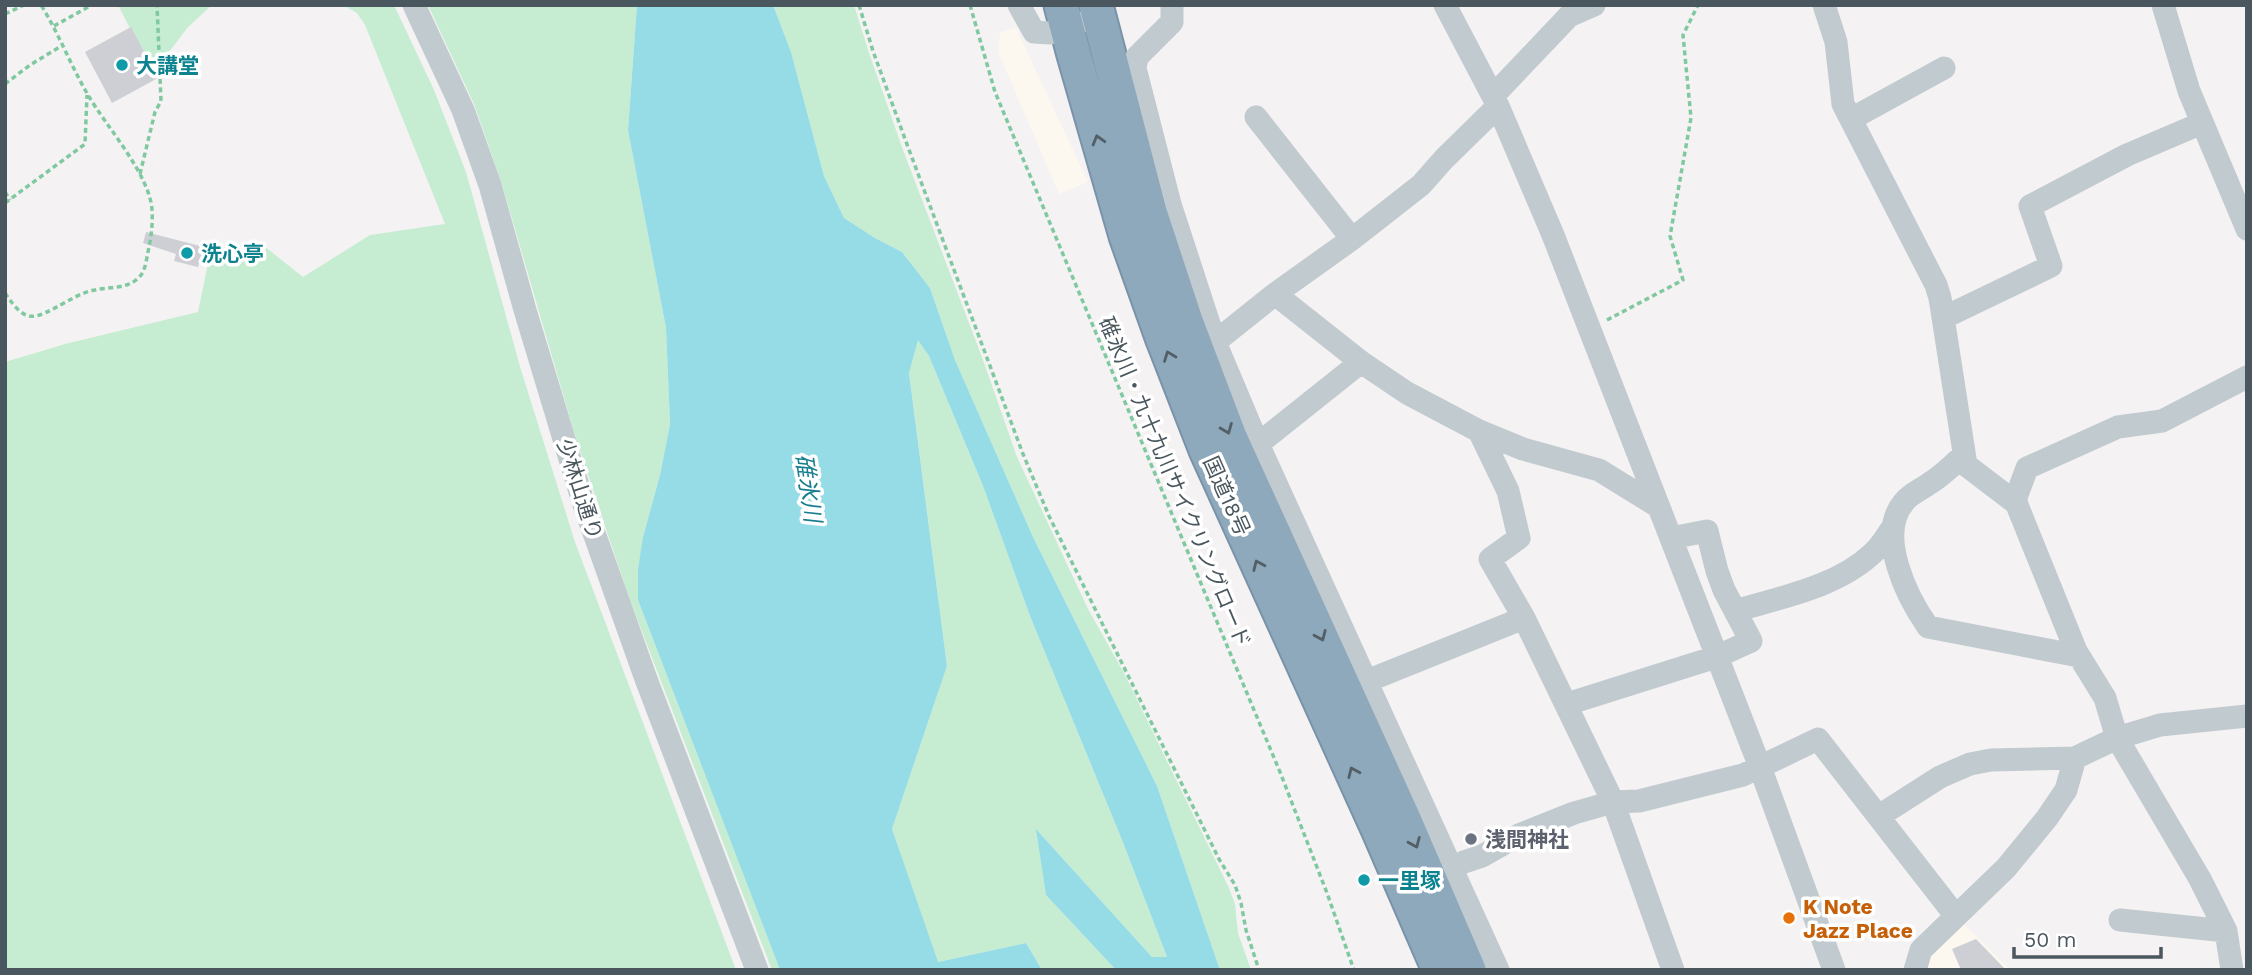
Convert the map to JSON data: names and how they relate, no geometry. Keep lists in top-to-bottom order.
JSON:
{
  "streets": {
    "highway": ["国道18号"],
    "street": ["少林山通り"],
    "path": ["碓氷川・九十九川サイクリングロード"]
  },
  "water": ["碓氷川"],
  "places": [
    "大講堂",
    "洗心亭",
    "浅間神社",
    "一里塚",
    "K Note Jazz Place"
  ],
  "scale_bar": "50 m"
}
